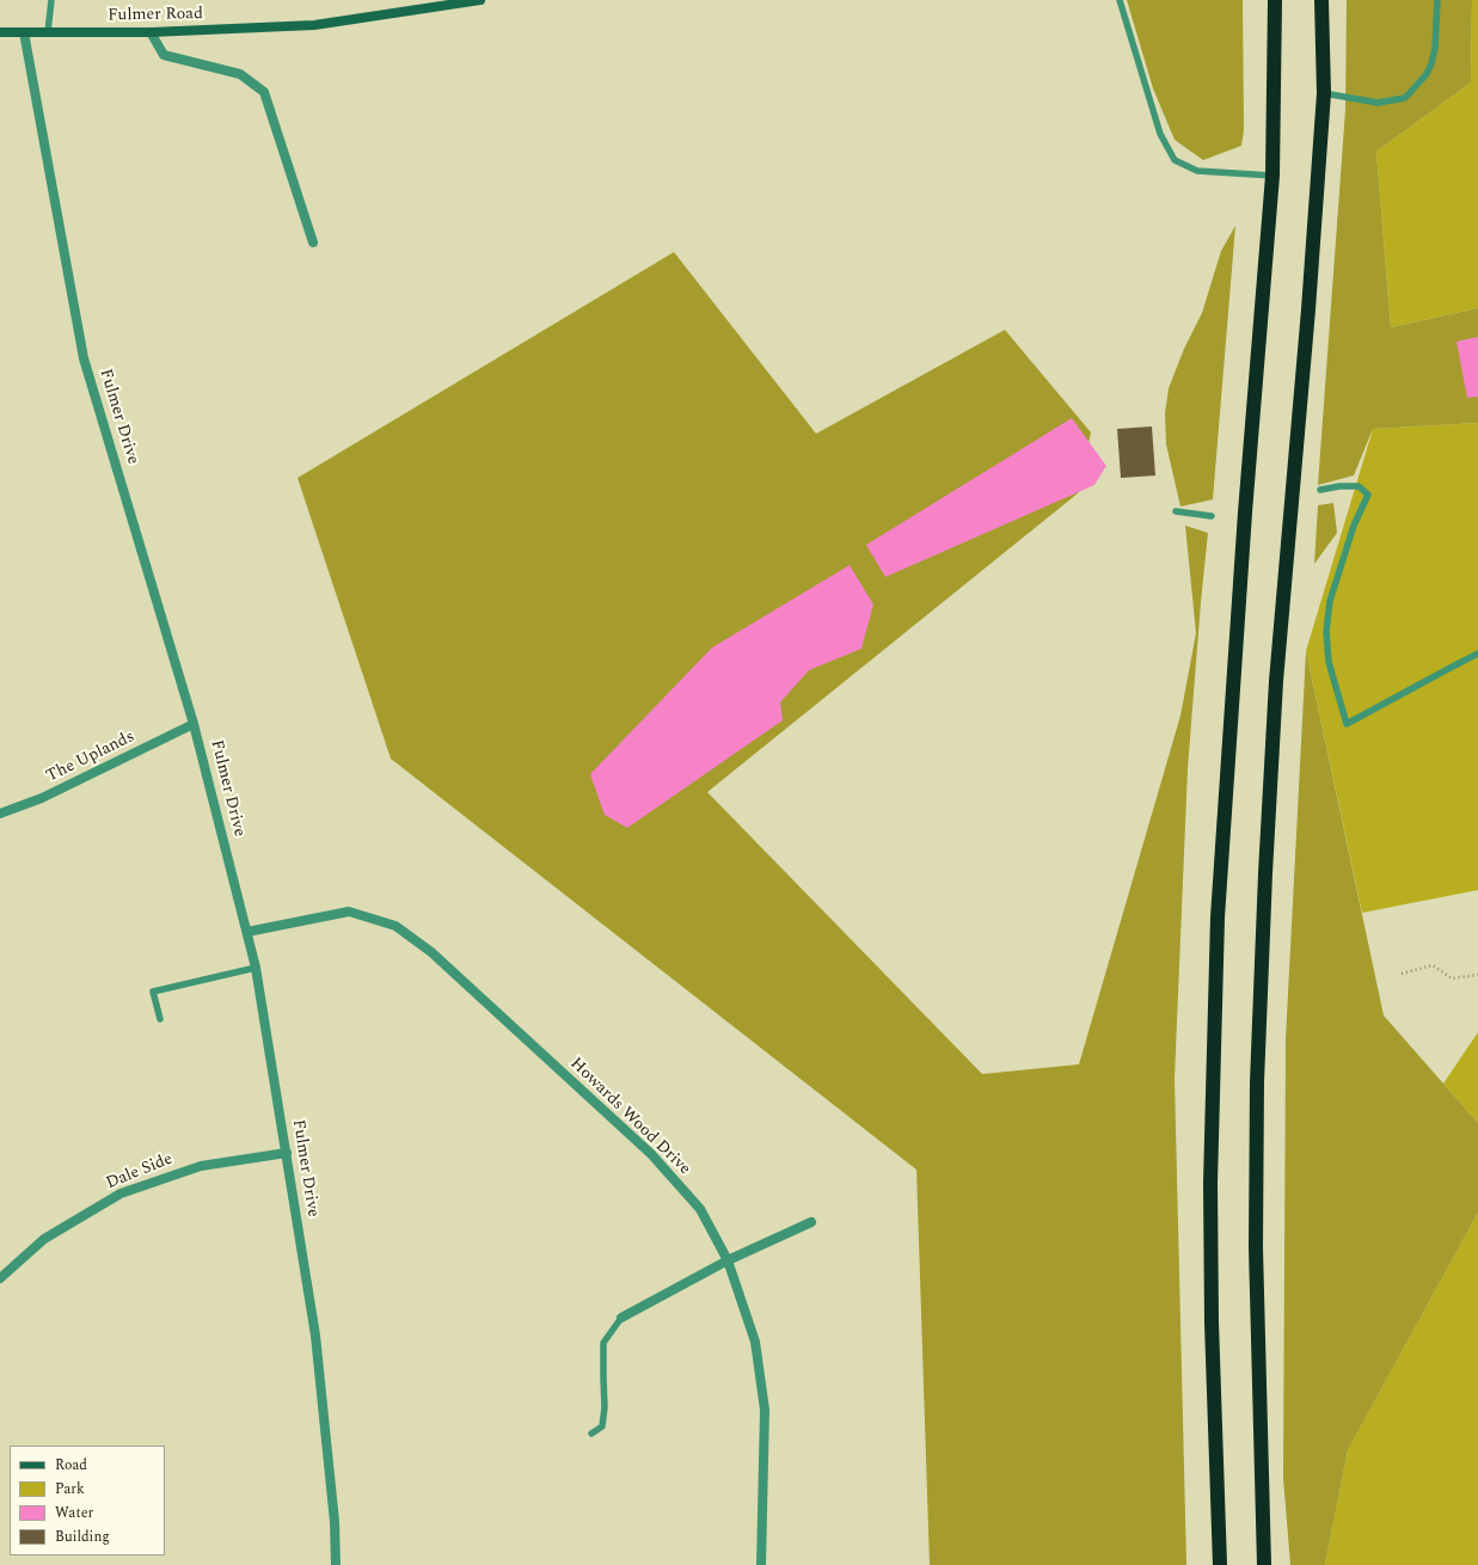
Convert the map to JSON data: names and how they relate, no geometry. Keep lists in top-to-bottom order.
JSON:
{
  "streets": {
    "street": [
      "Fulmer Road",
      "Fulmer Drive",
      "The Uplands",
      "Howards Wood Drive",
      "Dale Side"
    ]
  },
  "crossings": [
    ["Fulmer Road", "Fulmer Drive"],
    ["Fulmer Drive", "The Uplands"],
    ["Fulmer Drive", "Howards Wood Drive"],
    ["Fulmer Drive", "Dale Side"]
  ],
  "legend": [
    "Road",
    "Park",
    "Water",
    "Building"
  ]
}
